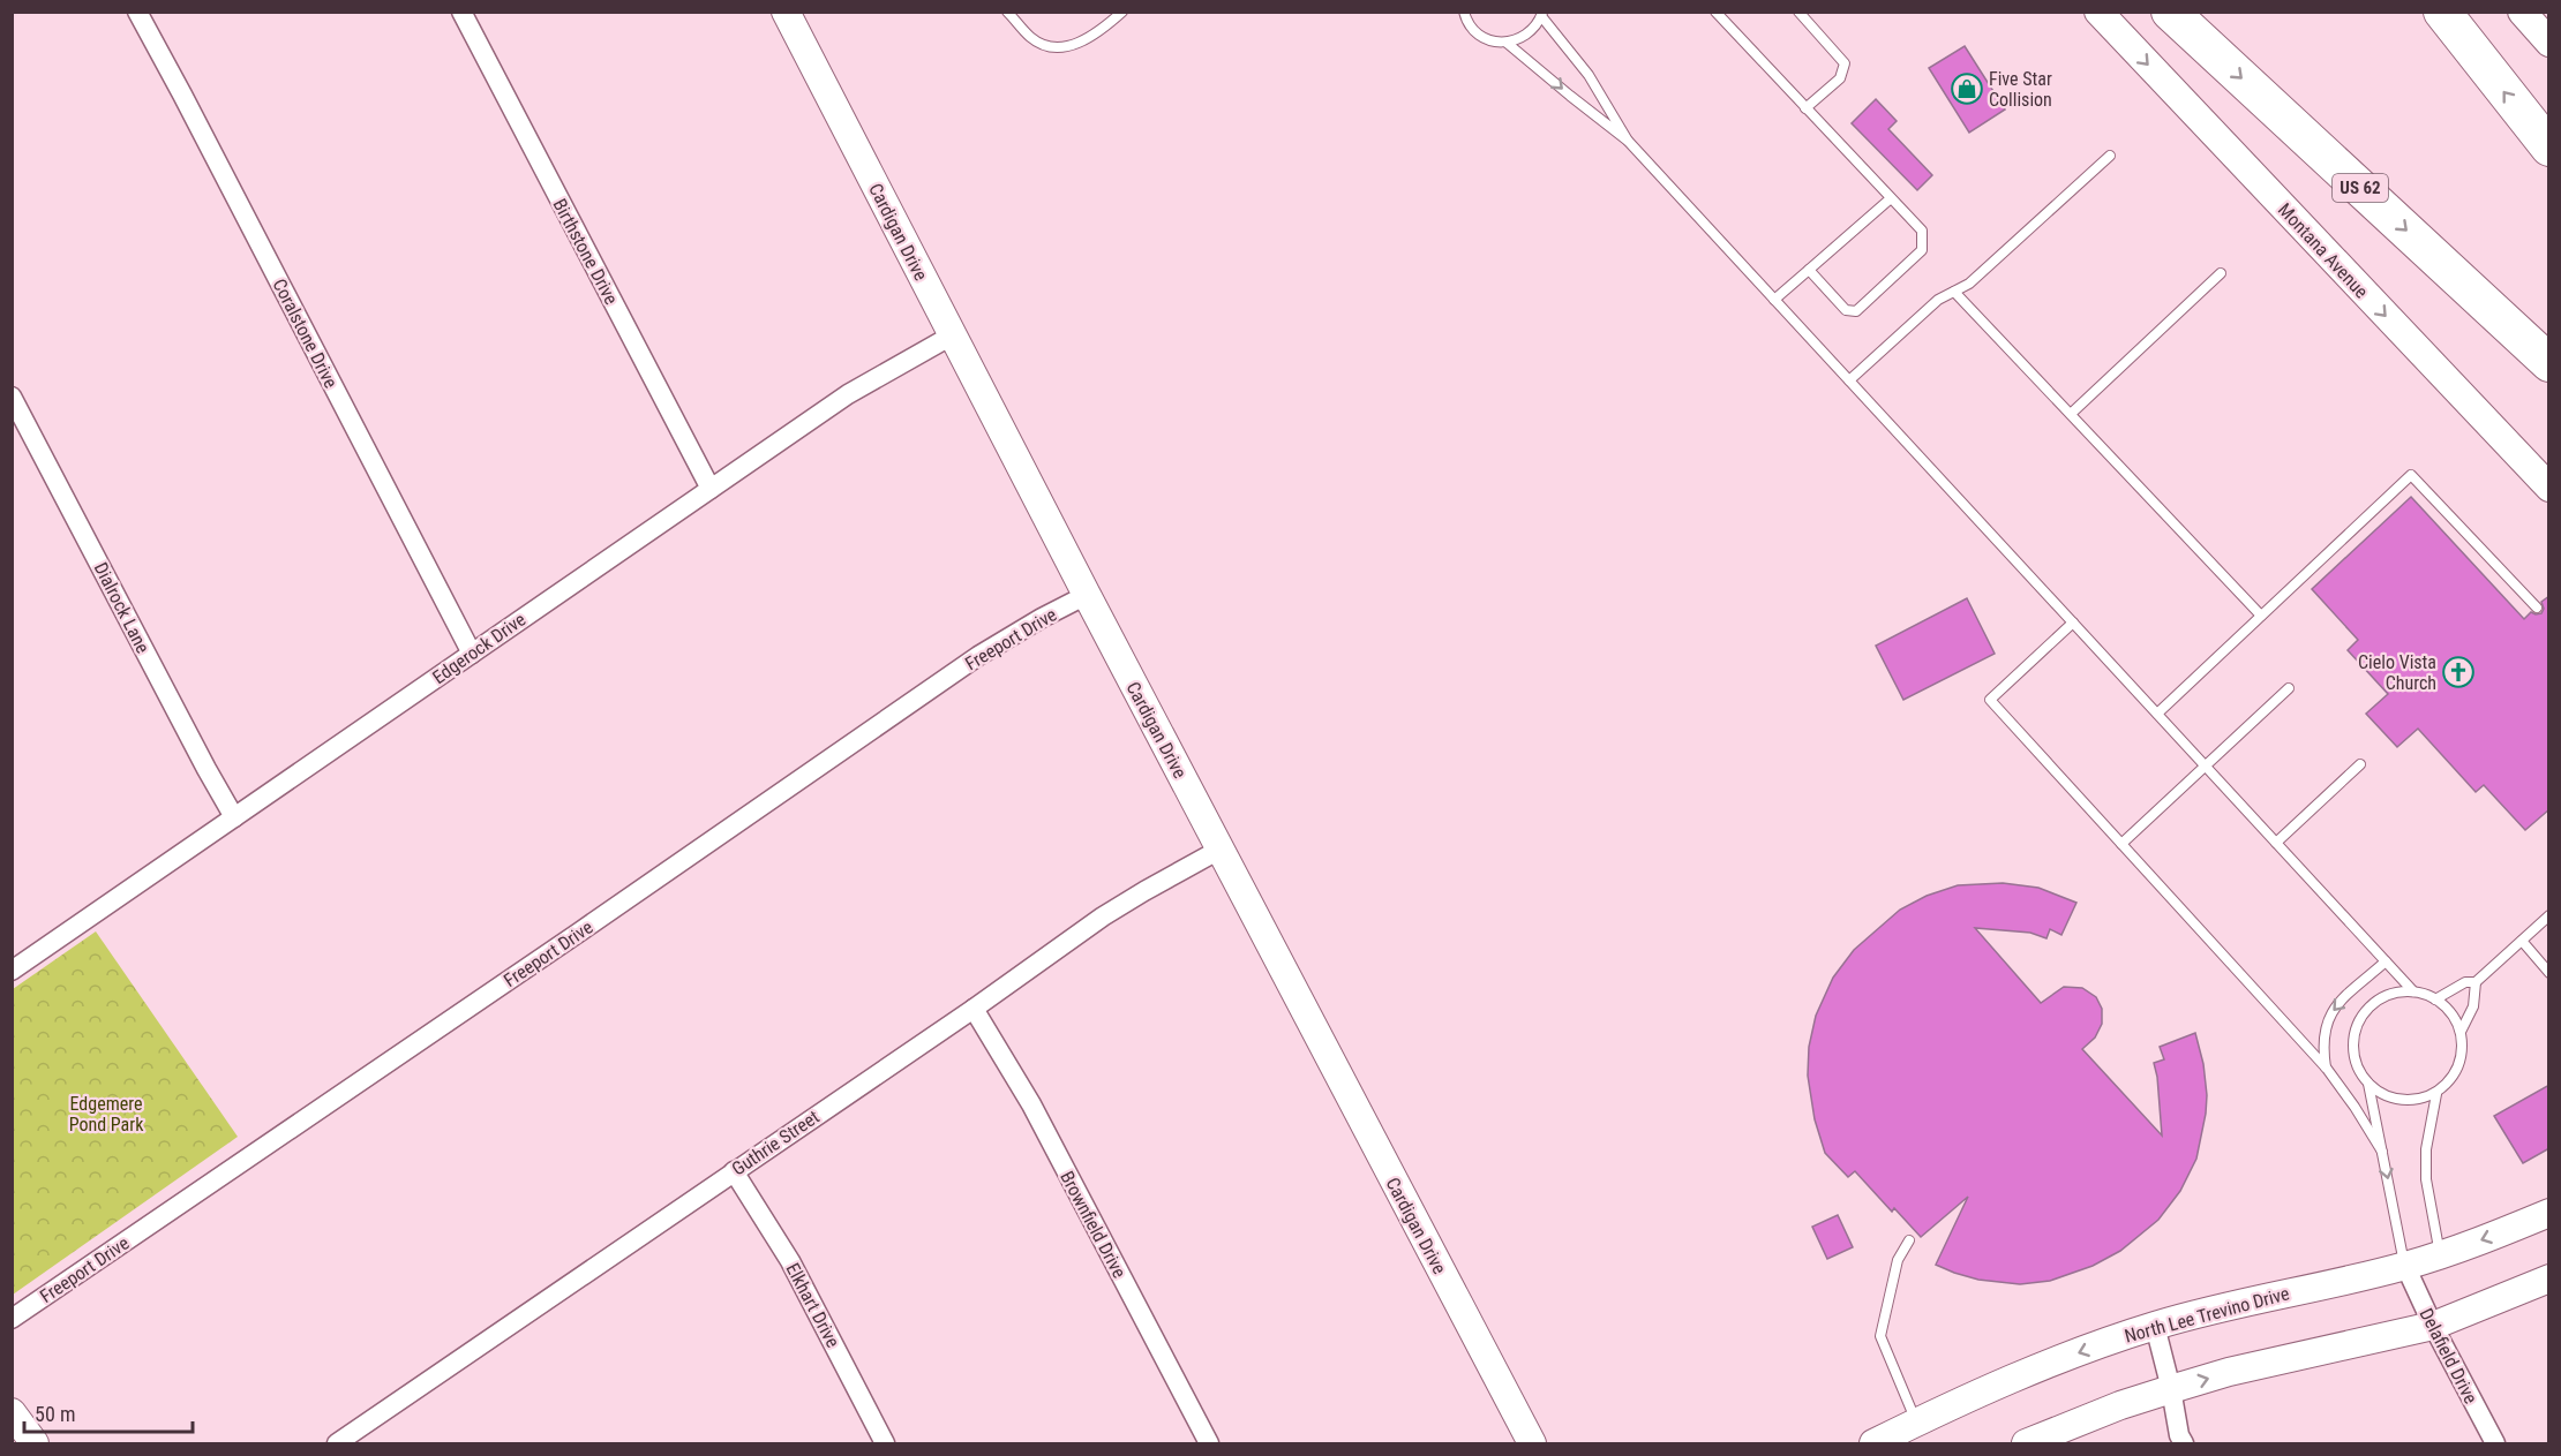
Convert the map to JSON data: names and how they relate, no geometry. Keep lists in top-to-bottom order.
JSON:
{
  "streets": {
    "highway": ["US 62"],
    "main road": ["Cardigan Drive", "Montana Avenue", "North Lee Trevino Drive"],
    "street": [
      "Birthstone Drive",
      "Coralstone Drive",
      "Dialrock Lane",
      "Freeport Drive",
      "Edgerock Drive",
      "Guthrie Street",
      "Brownfield Drive",
      "Elkhart Drive",
      "Delafield Drive"
    ]
  },
  "crossings": [
    ["Cardigan Drive", "Freeport Drive"],
    ["Cardigan Drive", "Edgerock Drive"],
    ["Cardigan Drive", "Guthrie Street"],
    ["Birthstone Drive", "Edgerock Drive"],
    ["Coralstone Drive", "Edgerock Drive"],
    ["Dialrock Lane", "Edgerock Drive"],
    ["Guthrie Street", "Brownfield Drive"],
    ["Guthrie Street", "Elkhart Drive"],
    ["North Lee Trevino Drive", "Delafield Drive"]
  ],
  "one_way": ["Montana Avenue"],
  "parks": ["Edgemere Pond Park"],
  "places": {
    "shop": ["Five Star Collision"],
    "church": ["Cielo Vista Church"]
  },
  "scale_bar": "50 m"
}
